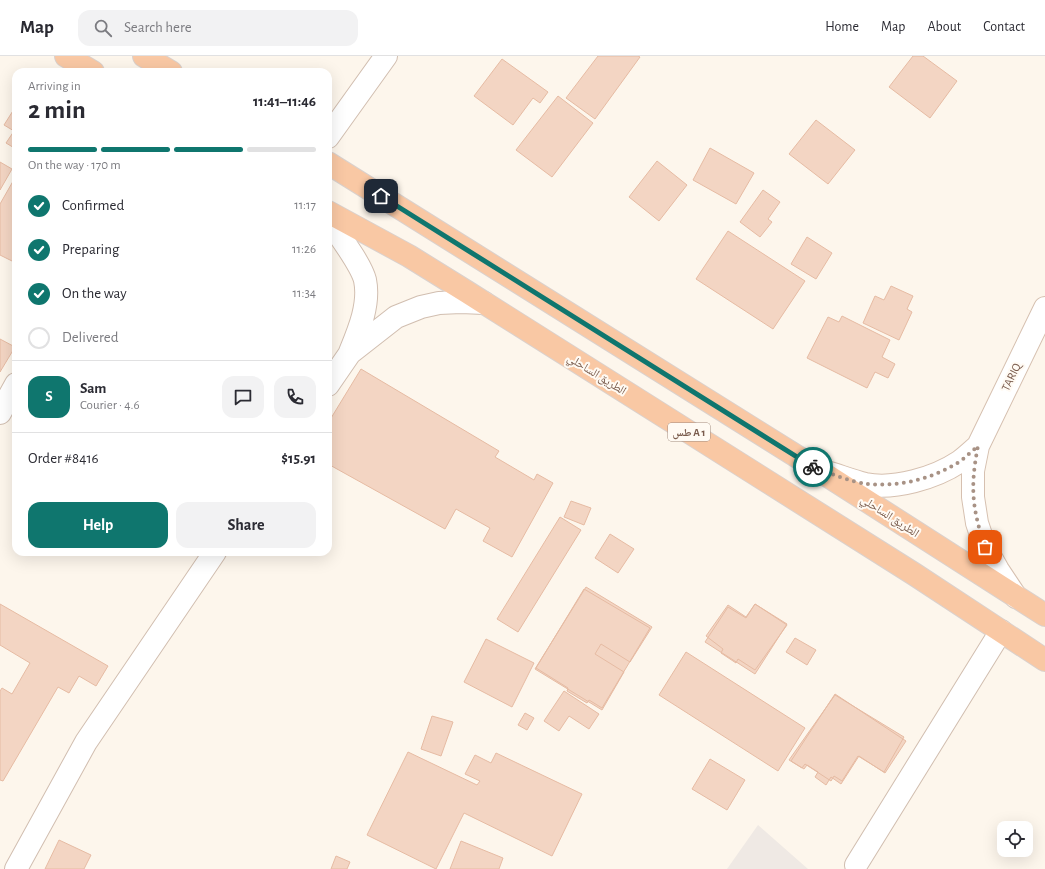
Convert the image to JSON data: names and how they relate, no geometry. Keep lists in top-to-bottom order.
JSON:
{
  "streets": {
    "highway": ["الطريق الساحلي", "طس A 1"],
    "street": ["TARIQ"]
  },
  "page": {
    "header": "Map",
    "search": "Search here",
    "nav": [
      "Home",
      "Map",
      "About",
      "Contact"
    ],
    "heading": ["2 min", "Arriving in", "11:41–11:46"],
    "panel": [
      "Sam",
      "Courier · 4.6",
      "Order #8416",
      "$15.91"
    ],
    "bar": "On the way · 170 m",
    "list": [
      ["Confirmed", "11:17"],
      ["Preparing", "11:26"],
      ["On the way", "11:34"],
      "Delivered"
    ],
    "round": "S",
    "buttons": ["Help", "Share"]
  }
}
